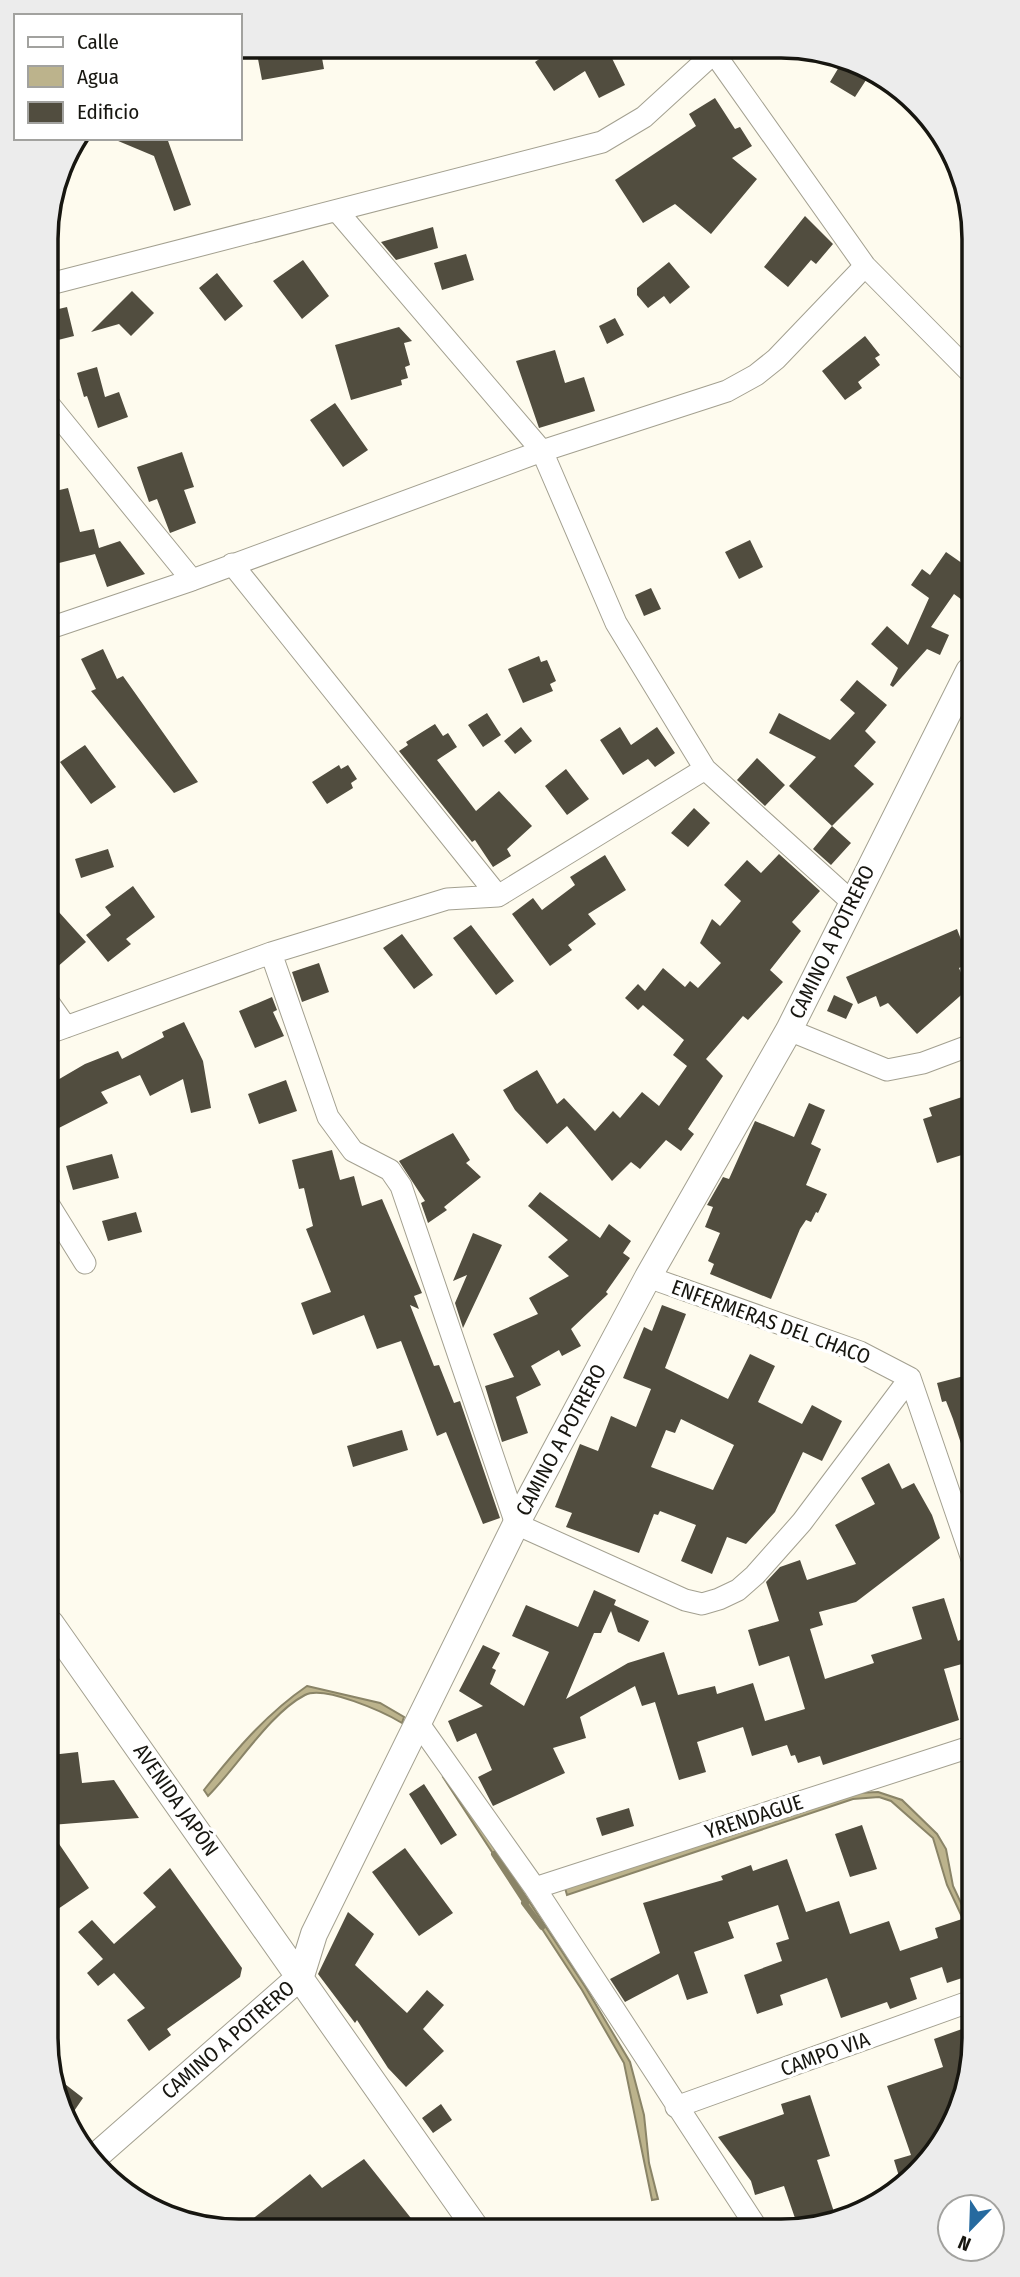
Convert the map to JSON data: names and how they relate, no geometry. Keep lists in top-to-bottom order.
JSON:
{
  "streets": {
    "street": [
      "CAMINO A POTRERO",
      "ENFERMERAS DEL CHACO",
      "AVENIDA JAPÓN",
      "YRENDAGUE",
      "CAMPO VIA"
    ]
  },
  "crossings": [
    ["CAMINO A POTRERO", "ENFERMERAS DEL CHACO"],
    ["CAMINO A POTRERO", "AVENIDA JAPÓN"]
  ],
  "legend": ["Calle", "Agua", "Edificio"],
  "north": "bottom left"
}
